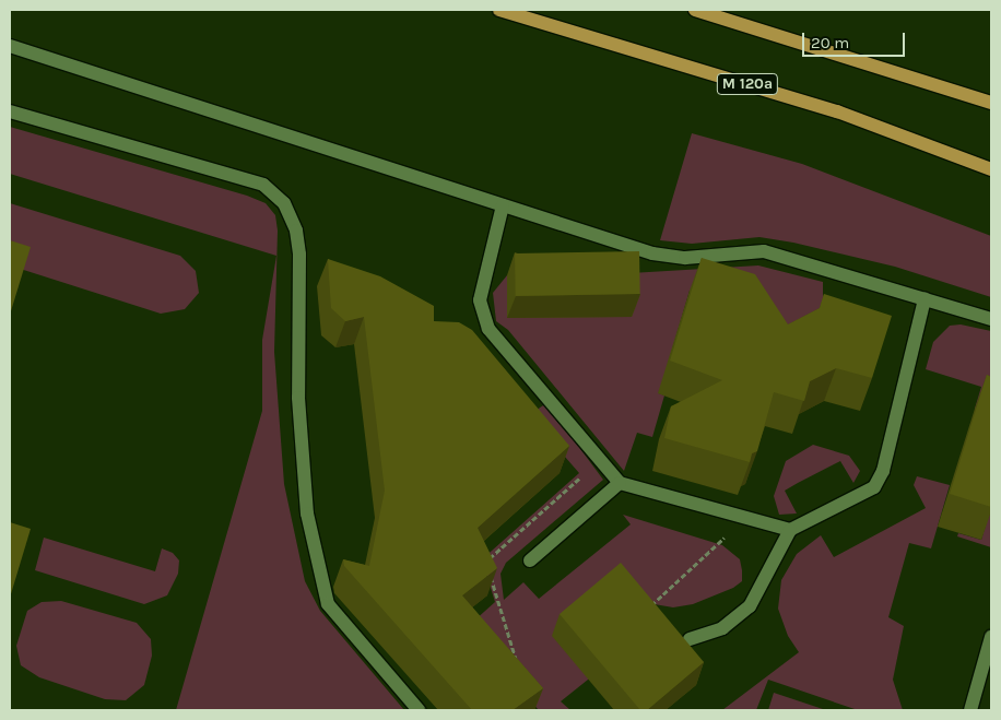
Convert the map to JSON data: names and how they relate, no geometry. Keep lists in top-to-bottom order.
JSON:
{
  "streets": {
    "main road": ["M 120a"]
  },
  "scale_bar": "20 m"
}
